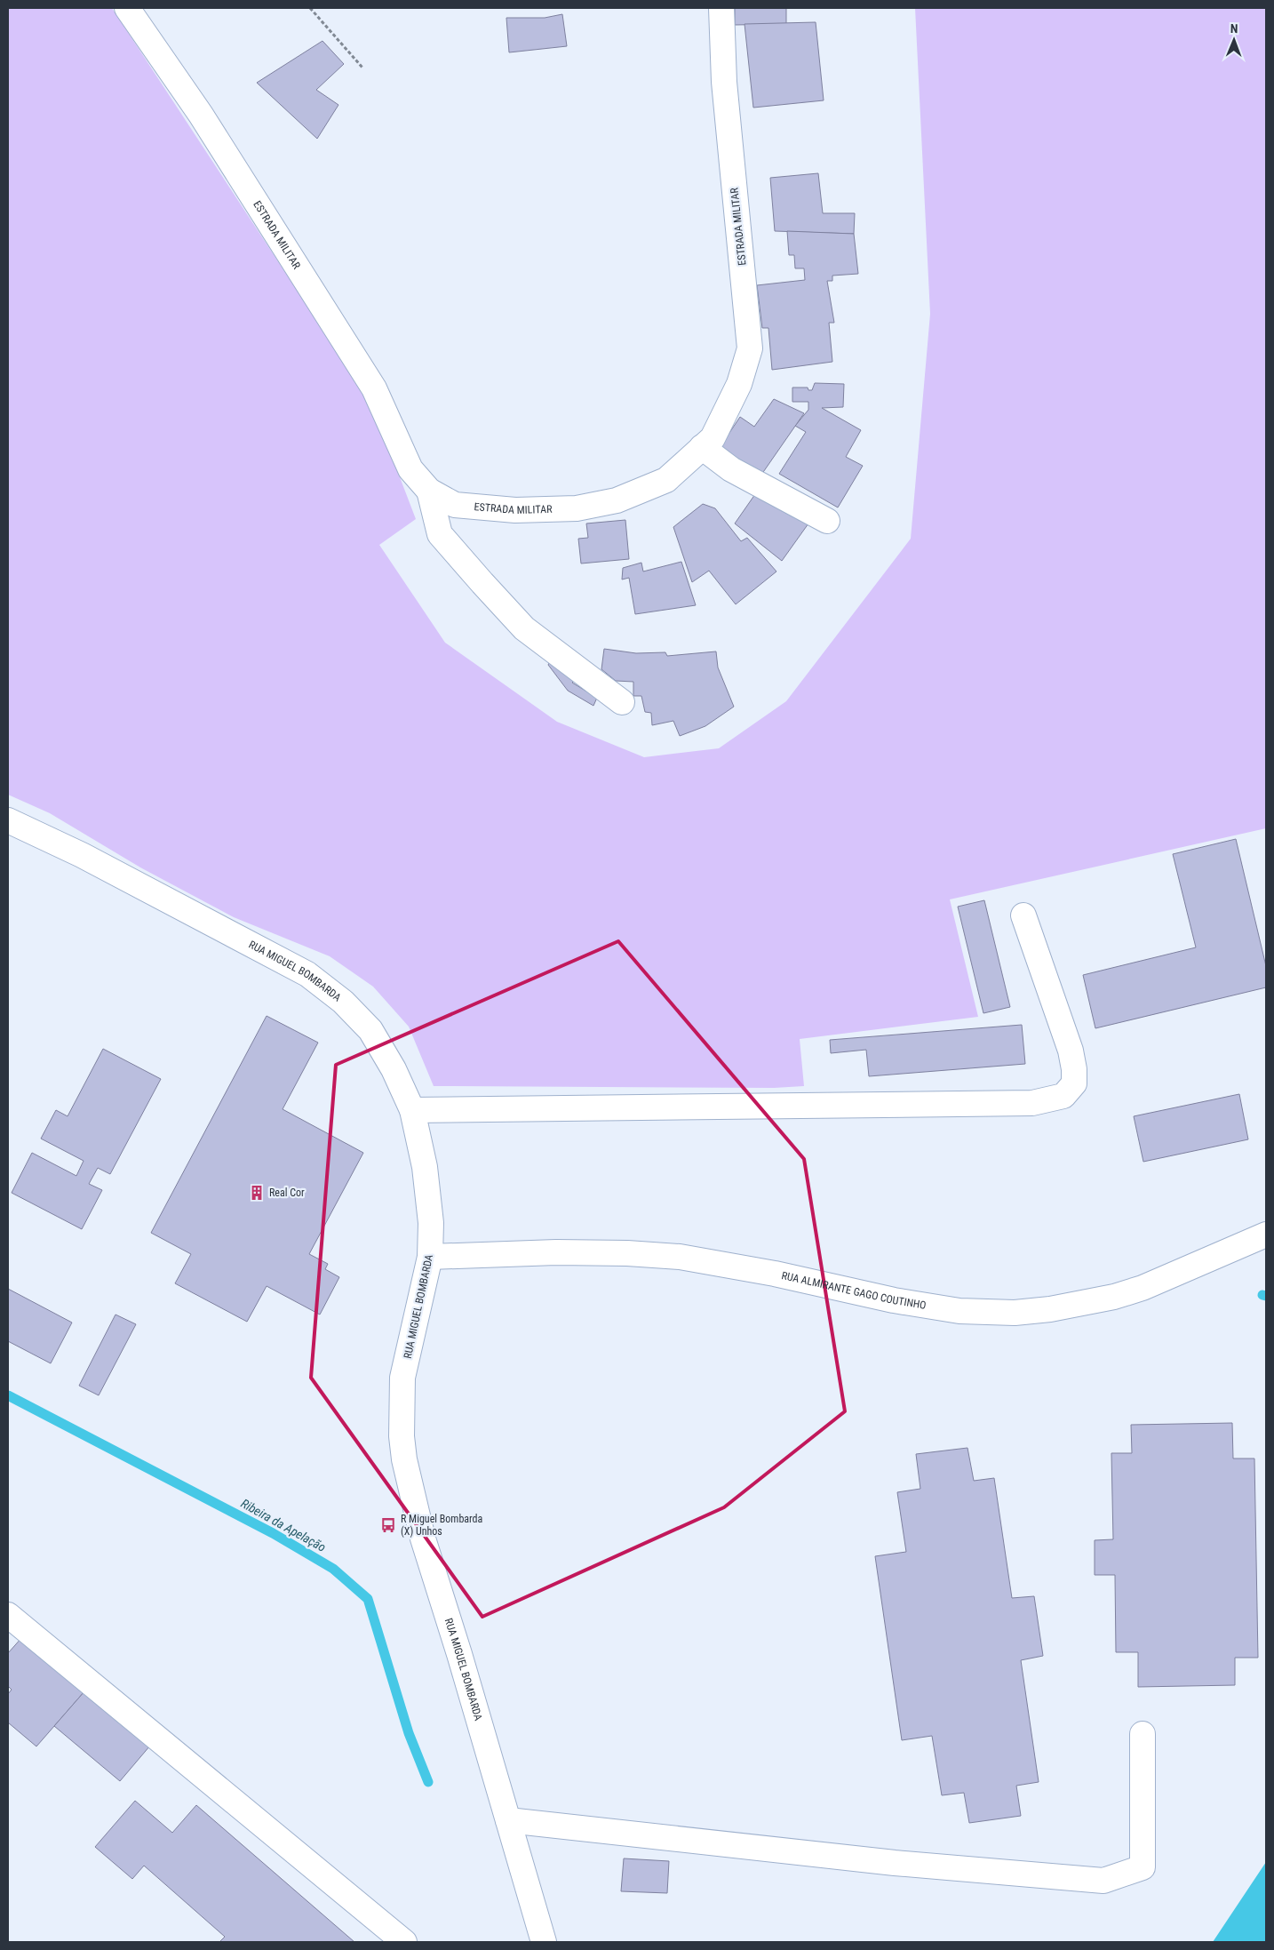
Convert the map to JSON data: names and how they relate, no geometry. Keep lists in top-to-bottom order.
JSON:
{
  "streets": {
    "street": ["ESTRADA MILITAR", "RUA MIGUEL BOMBARDA", "RUA ALMIRANTE GAGO COUTINHO"]
  },
  "crossings": [
    ["RUA MIGUEL BOMBARDA", "RUA ALMIRANTE GAGO COUTINHO"]
  ],
  "water": ["Ribeira da Apelação"],
  "places": {
    "building": ["Real Cor"],
    "bus stop": ["R Miguel Bombarda (X) Unhos"]
  },
  "north": "top"
}
